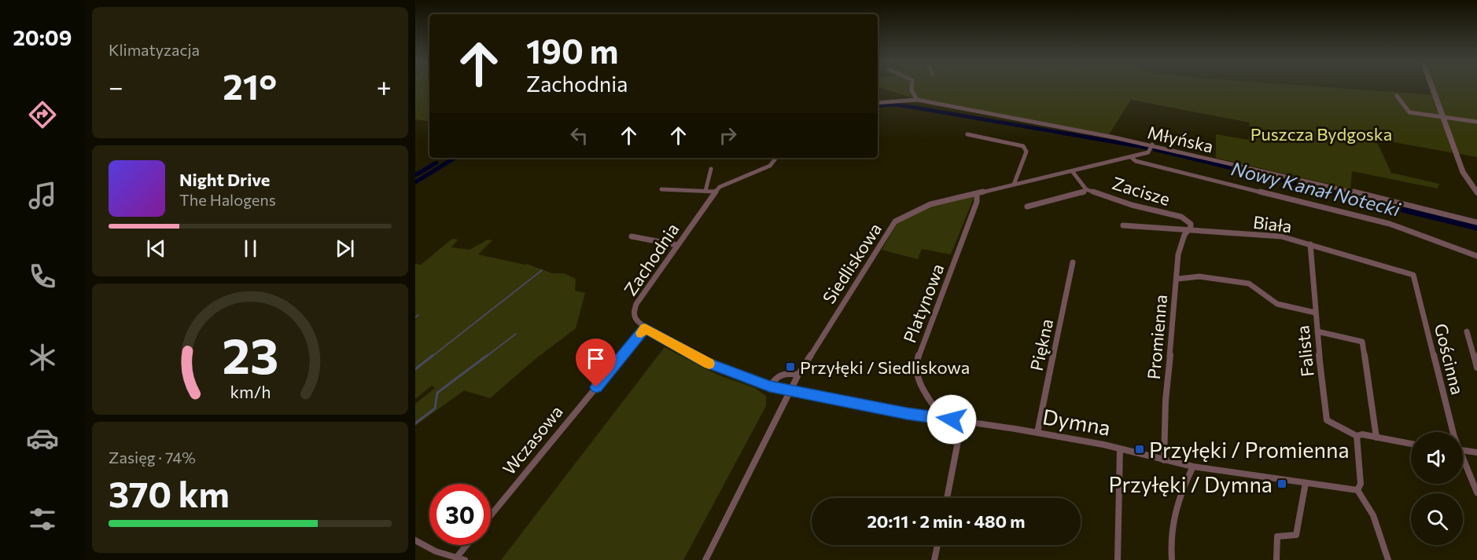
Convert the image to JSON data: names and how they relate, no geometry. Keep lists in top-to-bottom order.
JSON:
{
  "streets": {
    "street": [
      "Młyńska",
      "Zacisze",
      "Biała",
      "Zachodnia",
      "Siedliskowa",
      "Platynowa",
      "Promienna",
      "Piękna",
      "Falista",
      "Gościnna",
      "Dymna",
      "Wczasowa"
    ]
  },
  "crossings": [
    ["Młyńska", "Siedliskowa"],
    ["Zacisze", "Siedliskowa"],
    ["Zacisze", "Promienna"],
    ["Biała", "Promienna"],
    ["Biała", "Falista"],
    ["Biała", "Gościnna"],
    ["Zachodnia", "Wczasowa"],
    ["Siedliskowa", "Platynowa"],
    ["Siedliskowa", "Dymna"],
    ["Platynowa", "Dymna"],
    ["Promienna", "Dymna"],
    ["Piękna", "Dymna"]
  ],
  "water": ["Nowy Kanał Notecki"],
  "parks": ["Puszcza Bydgoska"],
  "places": {
    "transit": ["Przyłęki / Siedliskowa", "Przyłęki / Promienna", "Przyłęki / Dymna"]
  },
  "page": {
    "tabs": "20:09",
    "tile": [
      "Klimatyzacja",
      ["Zasięg · 74%", "370 km"]
    ],
    "turn": ["190 m", "Zachodnia"],
    "heat": ["−", "21°", "+"],
    "song": ["Night Drive", "The Halogens"],
    "limit": "30",
    "trip": "20:11 · 2 min · 480 m",
    "gauge": ["23", "km/h"]
  }
}
